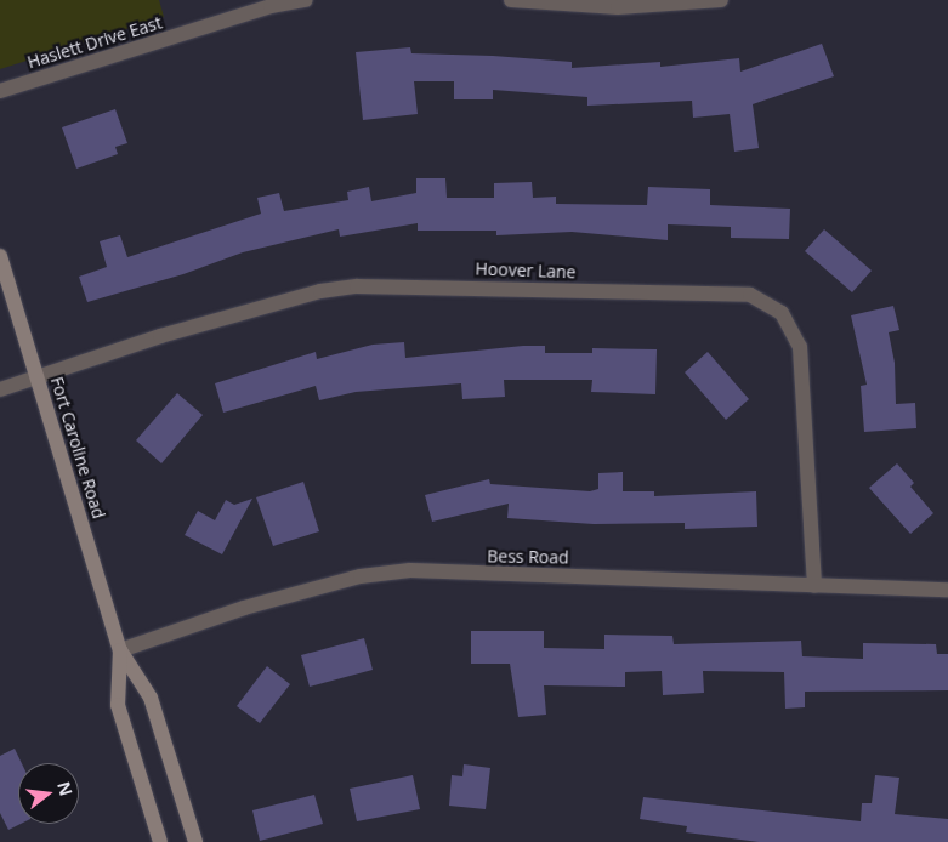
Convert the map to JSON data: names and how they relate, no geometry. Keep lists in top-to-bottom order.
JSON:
{
  "streets": {
    "street": [
      "Haslett Drive East",
      "Hoover Lane",
      "Fort Caroline Road",
      "Bess Road"
    ]
  },
  "crossings": [
    ["Hoover Lane", "Fort Caroline Road"],
    ["Hoover Lane", "Bess Road"],
    ["Fort Caroline Road", "Bess Road"]
  ],
  "north": "right"
}
